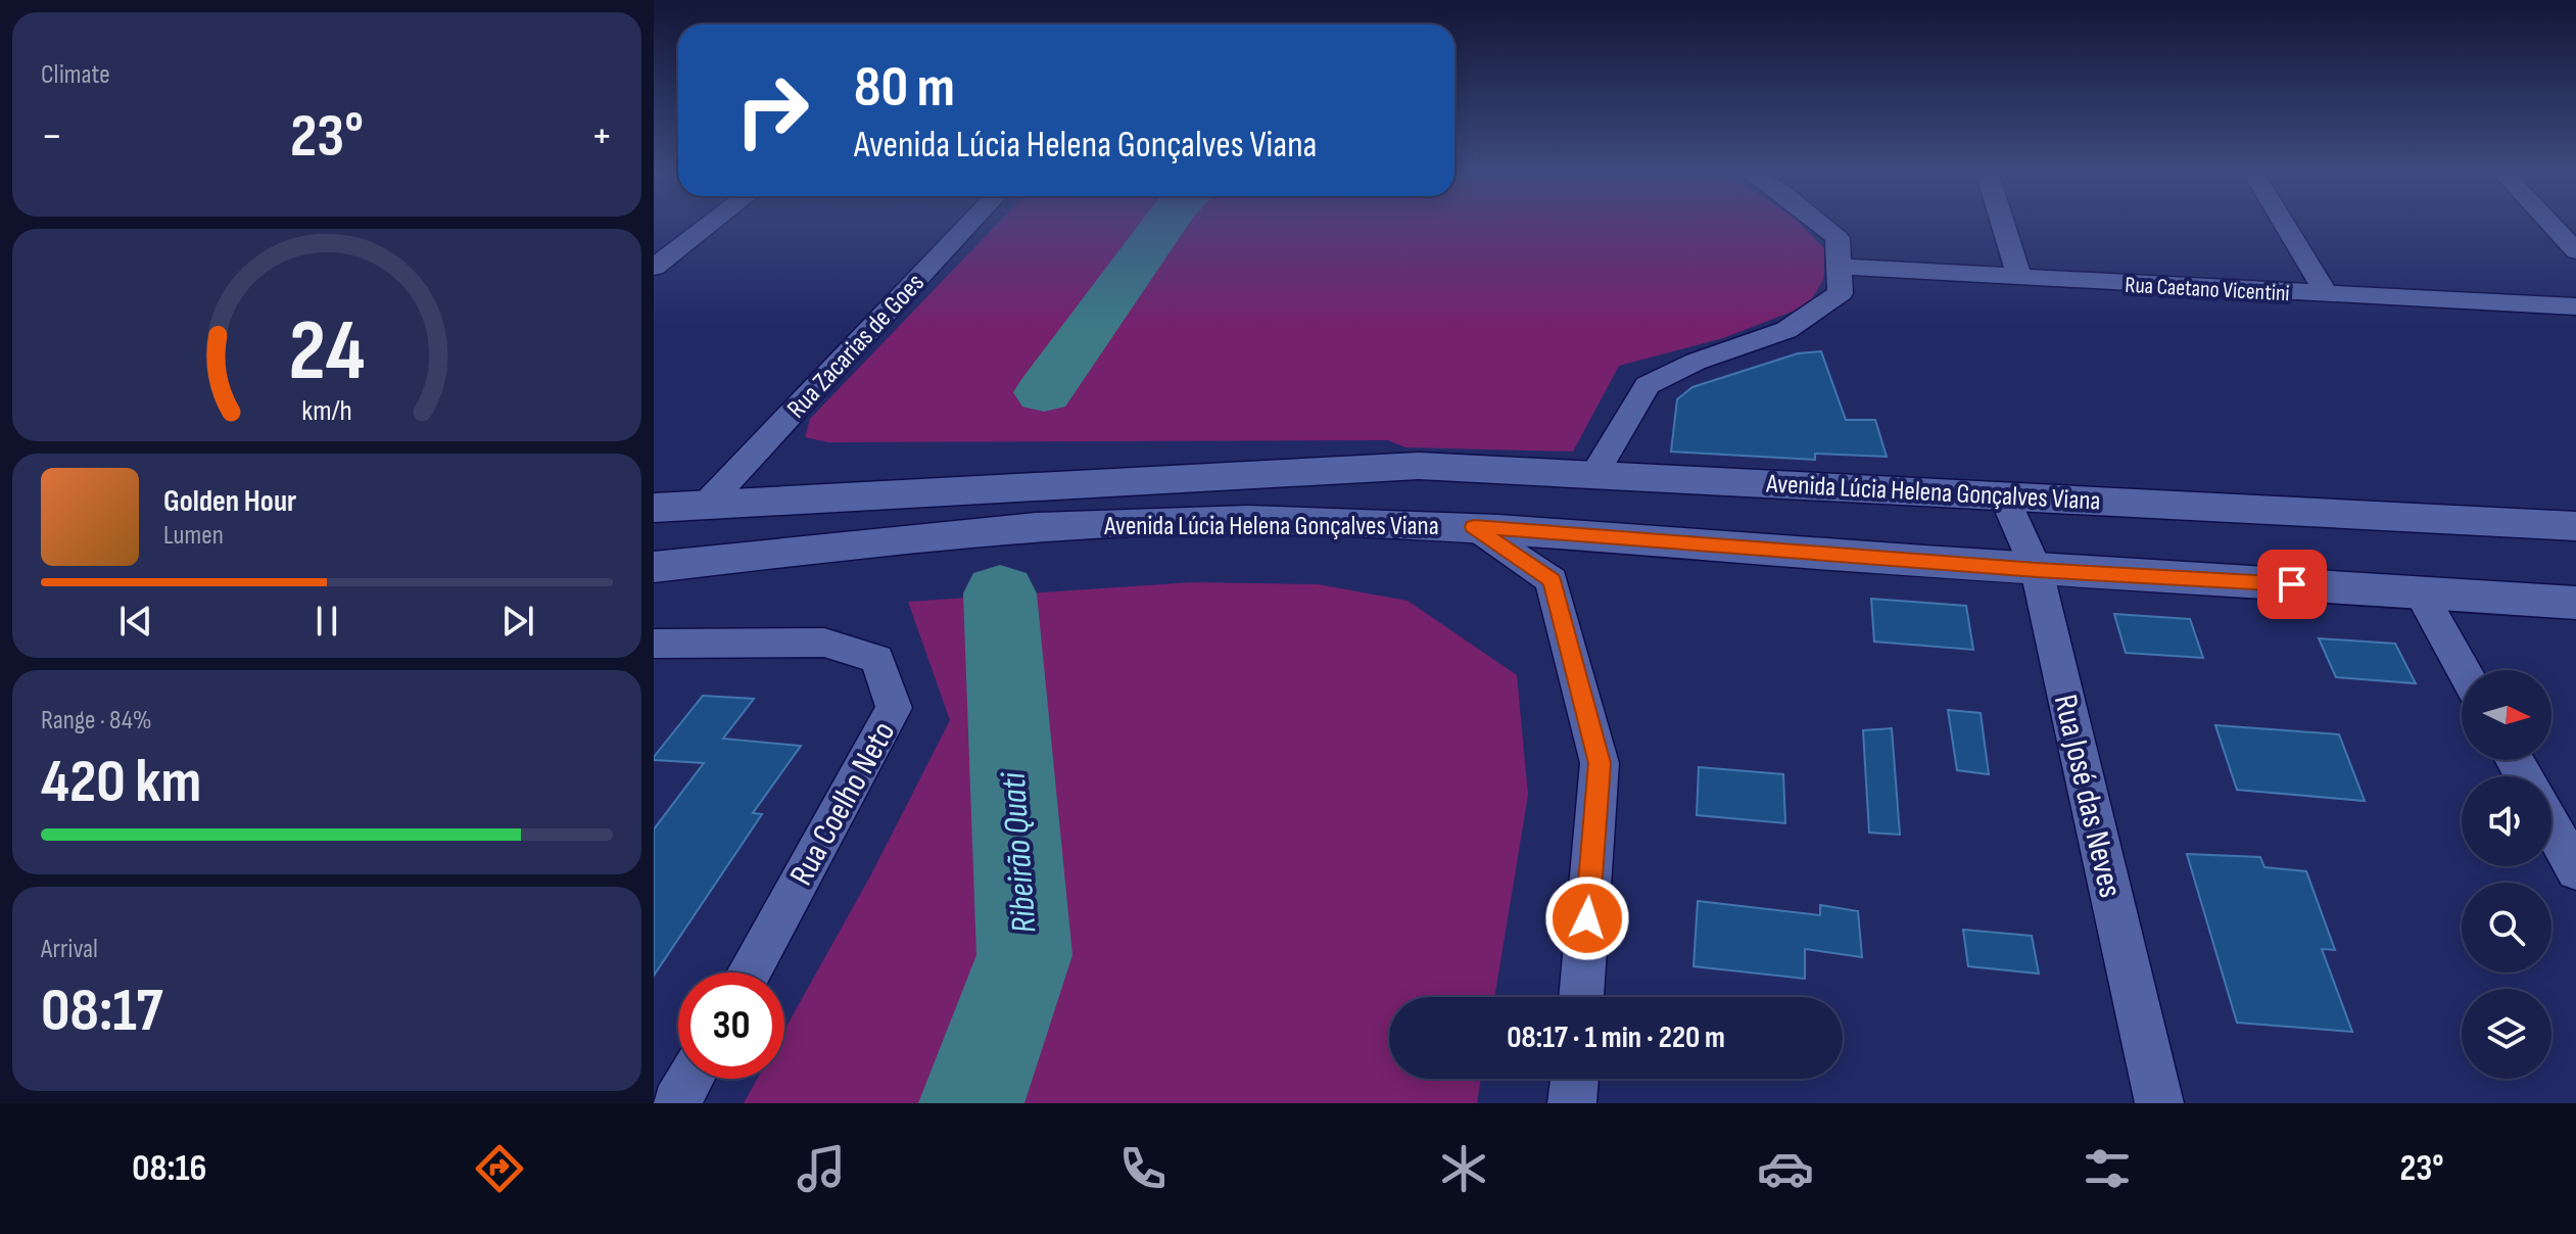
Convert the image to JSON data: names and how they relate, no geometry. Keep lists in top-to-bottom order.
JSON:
{
  "streets": {
    "street": [
      "Rua Caetano Vicentini",
      "Rua Zacarias de Goes",
      "Avenida Lúcia Helena Gonçalves Viana",
      "Rua José das Neves",
      "Rua Coelho Neto"
    ]
  },
  "crossings": [
    ["Rua Zacarias de Goes", "Avenida Lúcia Helena Gonçalves Viana"],
    ["Avenida Lúcia Helena Gonçalves Viana", "Rua José das Neves"]
  ],
  "water": ["Ribeirão Quati"],
  "north": "right",
  "page": {
    "tile": [
      "Climate",
      ["Range · 84%", "420 km"],
      ["Arrival", "08:17"]
    ],
    "turn": ["80 m", "Avenida Lúcia Helena Gonçalves Viana"],
    "heat": ["−", "23°", "+"],
    "song": ["Golden Hour", "Lumen"],
    "limit": "30",
    "trip": "08:17 · 1 min · 220 m",
    "tabs": ["08:16", "23°"],
    "gauge": ["24", "km/h"]
  }
}
